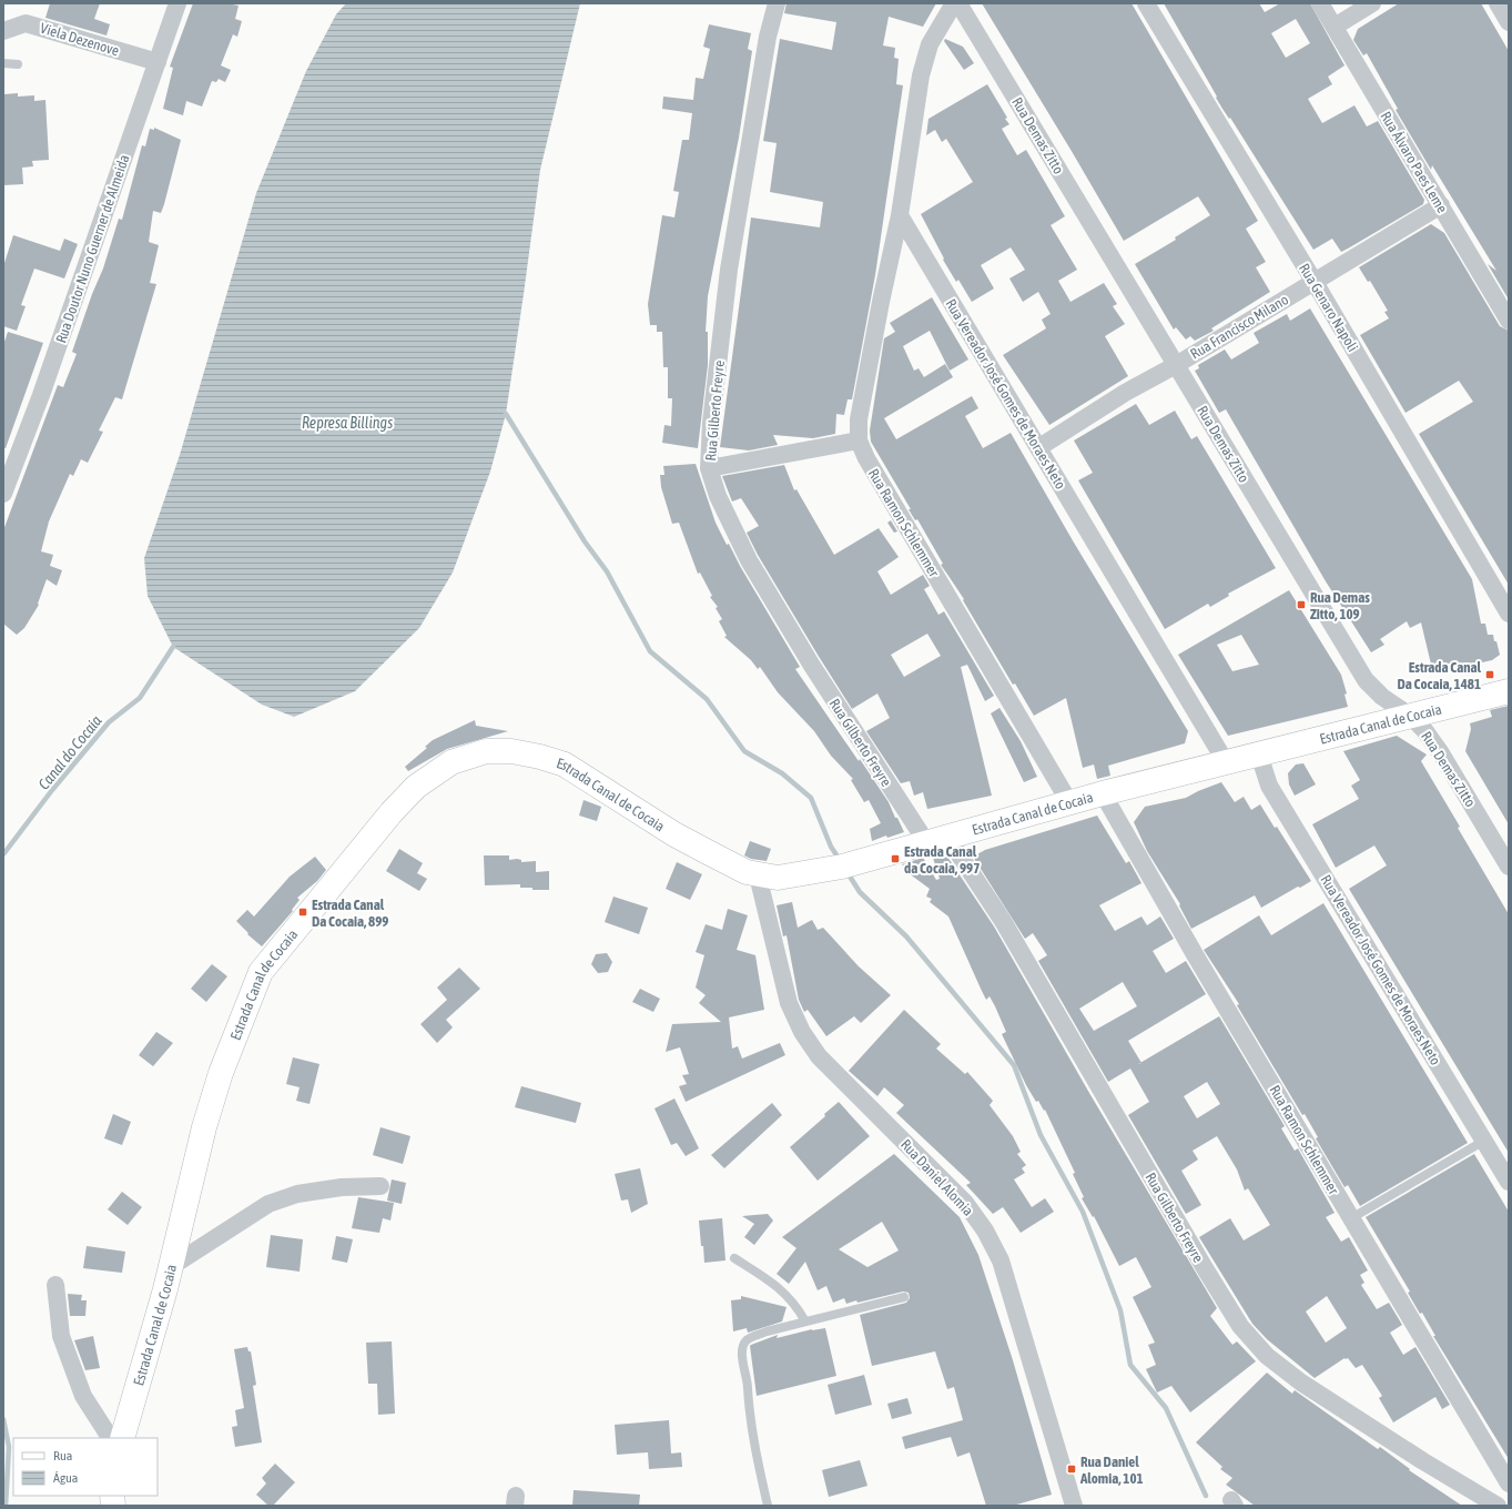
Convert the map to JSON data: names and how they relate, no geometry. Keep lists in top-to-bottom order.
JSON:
{
  "streets": {
    "main road": ["Estrada Canal de Cocaia"],
    "street": [
      "Viela Dezenove",
      "Rua Demas Zitto",
      "Rua Álvaro Paes Leme",
      "Rua Doutor Nuno Guerner de Almeida",
      "Rua Genaro Napoli",
      "Rua Francisco Milano",
      "Rua Vereador José Gomes de Moraes Neto",
      "Rua Gilberto Freyre",
      "Rua Ramon Schlemmer",
      "Rua Daniel Alomia"
    ]
  },
  "crossings": [
    ["Viela Dezenove", "Rua Doutor Nuno Guerner de Almeida"],
    ["Rua Demas Zitto", "Rua Francisco Milano"],
    ["Rua Demas Zitto", "Estrada Canal de Cocaia"],
    ["Rua Álvaro Paes Leme", "Rua Francisco Milano"],
    ["Rua Genaro Napoli", "Rua Francisco Milano"],
    ["Rua Francisco Milano", "Rua Vereador José Gomes de Moraes Neto"],
    ["Rua Vereador José Gomes de Moraes Neto", "Rua Ramon Schlemmer"],
    ["Rua Vereador José Gomes de Moraes Neto", "Estrada Canal de Cocaia"],
    ["Rua Gilberto Freyre", "Estrada Canal de Cocaia"],
    ["Rua Ramon Schlemmer", "Estrada Canal de Cocaia"],
    ["Estrada Canal de Cocaia", "Rua Daniel Alomia"]
  ],
  "water": ["Represa Billings", "Canal do Cocaia"],
  "places": {
    "transit": [
      "Rua Demas Zitto, 109",
      "Estrada Canal Da Cocaia, 1481",
      "Estrada Canal da Cocaia, 997",
      "Estrada Canal Da Cocaia, 899",
      "Rua Daniel Alomia, 101"
    ]
  },
  "legend": ["Rua", "Água"]
}
